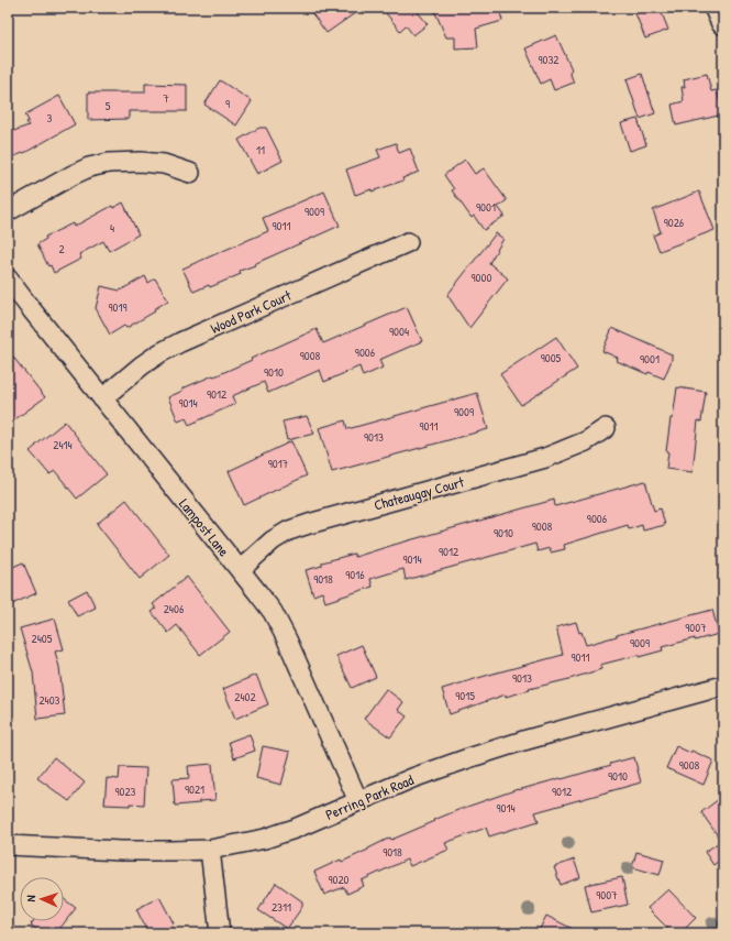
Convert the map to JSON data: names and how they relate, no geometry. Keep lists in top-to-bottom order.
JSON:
{
  "streets": {
    "street": [
      "Wood Park Court",
      "Chateaugay Court",
      "Lampost Lane",
      "Perring Park Road"
    ]
  },
  "crossings": [
    ["Wood Park Court", "Lampost Lane"],
    ["Chateaugay Court", "Lampost Lane"],
    ["Lampost Lane", "Perring Park Road"]
  ],
  "house_numbers": [
    "9032",
    "7",
    "9",
    "5",
    "3",
    "11",
    "9001",
    "9009",
    "9026",
    "9011",
    "4",
    "2",
    "9000",
    "9019",
    "9004",
    "9006",
    "9008",
    "9005",
    "9001",
    "9010",
    "9012",
    "9014",
    "9009",
    "9011",
    "9013",
    "2414",
    "9017",
    "9006",
    "9008",
    "9010",
    "9012",
    "9014",
    "9016",
    "9018",
    "2406",
    "9007",
    "2405",
    "9009",
    "9011",
    "9013",
    "9015",
    "2402",
    "2403",
    "9008",
    "9010",
    "9021",
    "9023",
    "9012",
    "9014",
    "9018",
    "9020",
    "9007",
    "2311"
  ],
  "north": "left"
}
